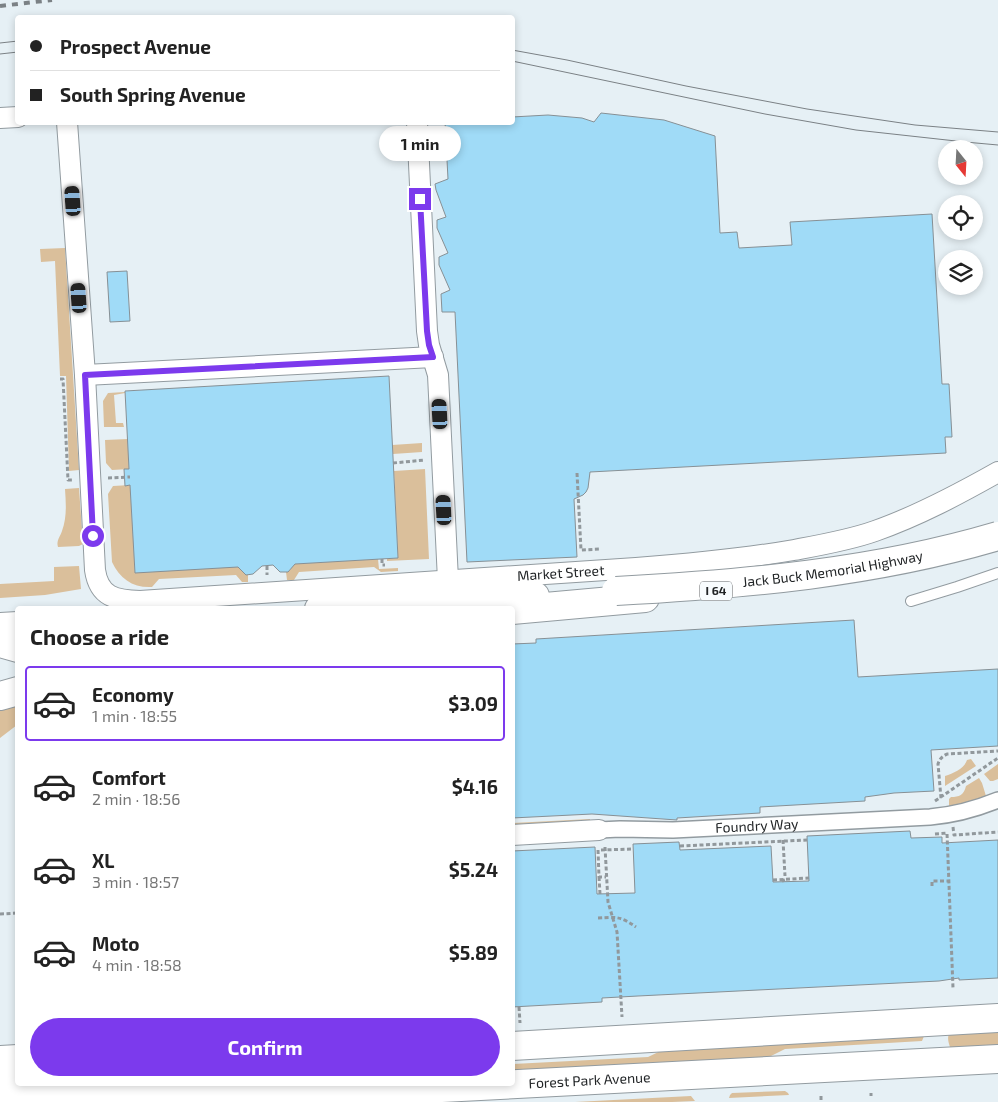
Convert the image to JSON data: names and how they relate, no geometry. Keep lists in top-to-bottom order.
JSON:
{
  "streets": {
    "main road": ["Jack Buck Memorial Highway", "I 64", "Forest Park Avenue"],
    "street": ["Market Street", "Foundry Way"]
  },
  "north": "bottom",
  "page": {
    "banner": ["Prospect Avenue", "South Spring Avenue"],
    "bubble": "1 min",
    "heading": "Choose a ride",
    "list": [
      {
        "name": "Economy",
        "note": "1 min · 18:55",
        "value": "$3.09"
      },
      {
        "name": "Comfort",
        "note": "2 min · 18:56",
        "value": "$4.16"
      },
      {
        "name": "XL",
        "note": "3 min · 18:57",
        "value": "$5.24"
      },
      {
        "name": "Moto",
        "note": "4 min · 18:58",
        "value": "$5.89"
      }
    ],
    "buttons": "Confirm"
  }
}
